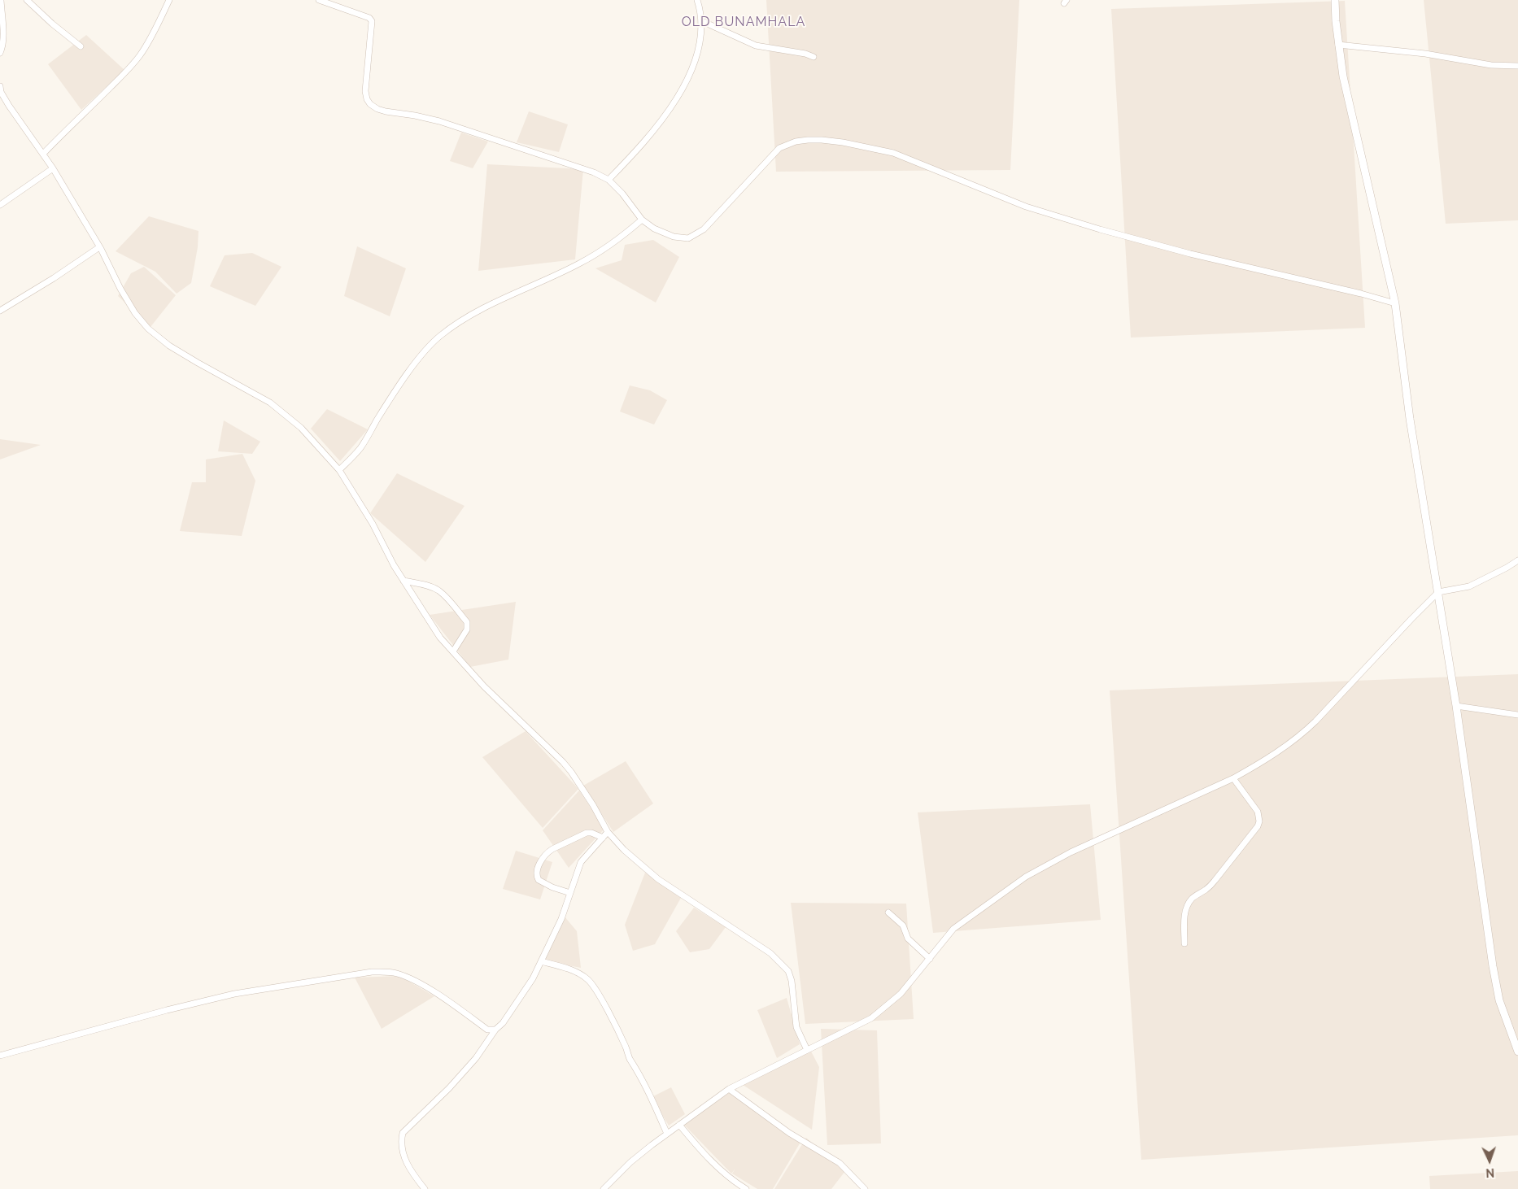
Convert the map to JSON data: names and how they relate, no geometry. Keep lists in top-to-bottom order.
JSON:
{
  "districts": ["OLD BUNAMHALA"],
  "north": "bottom"
}
